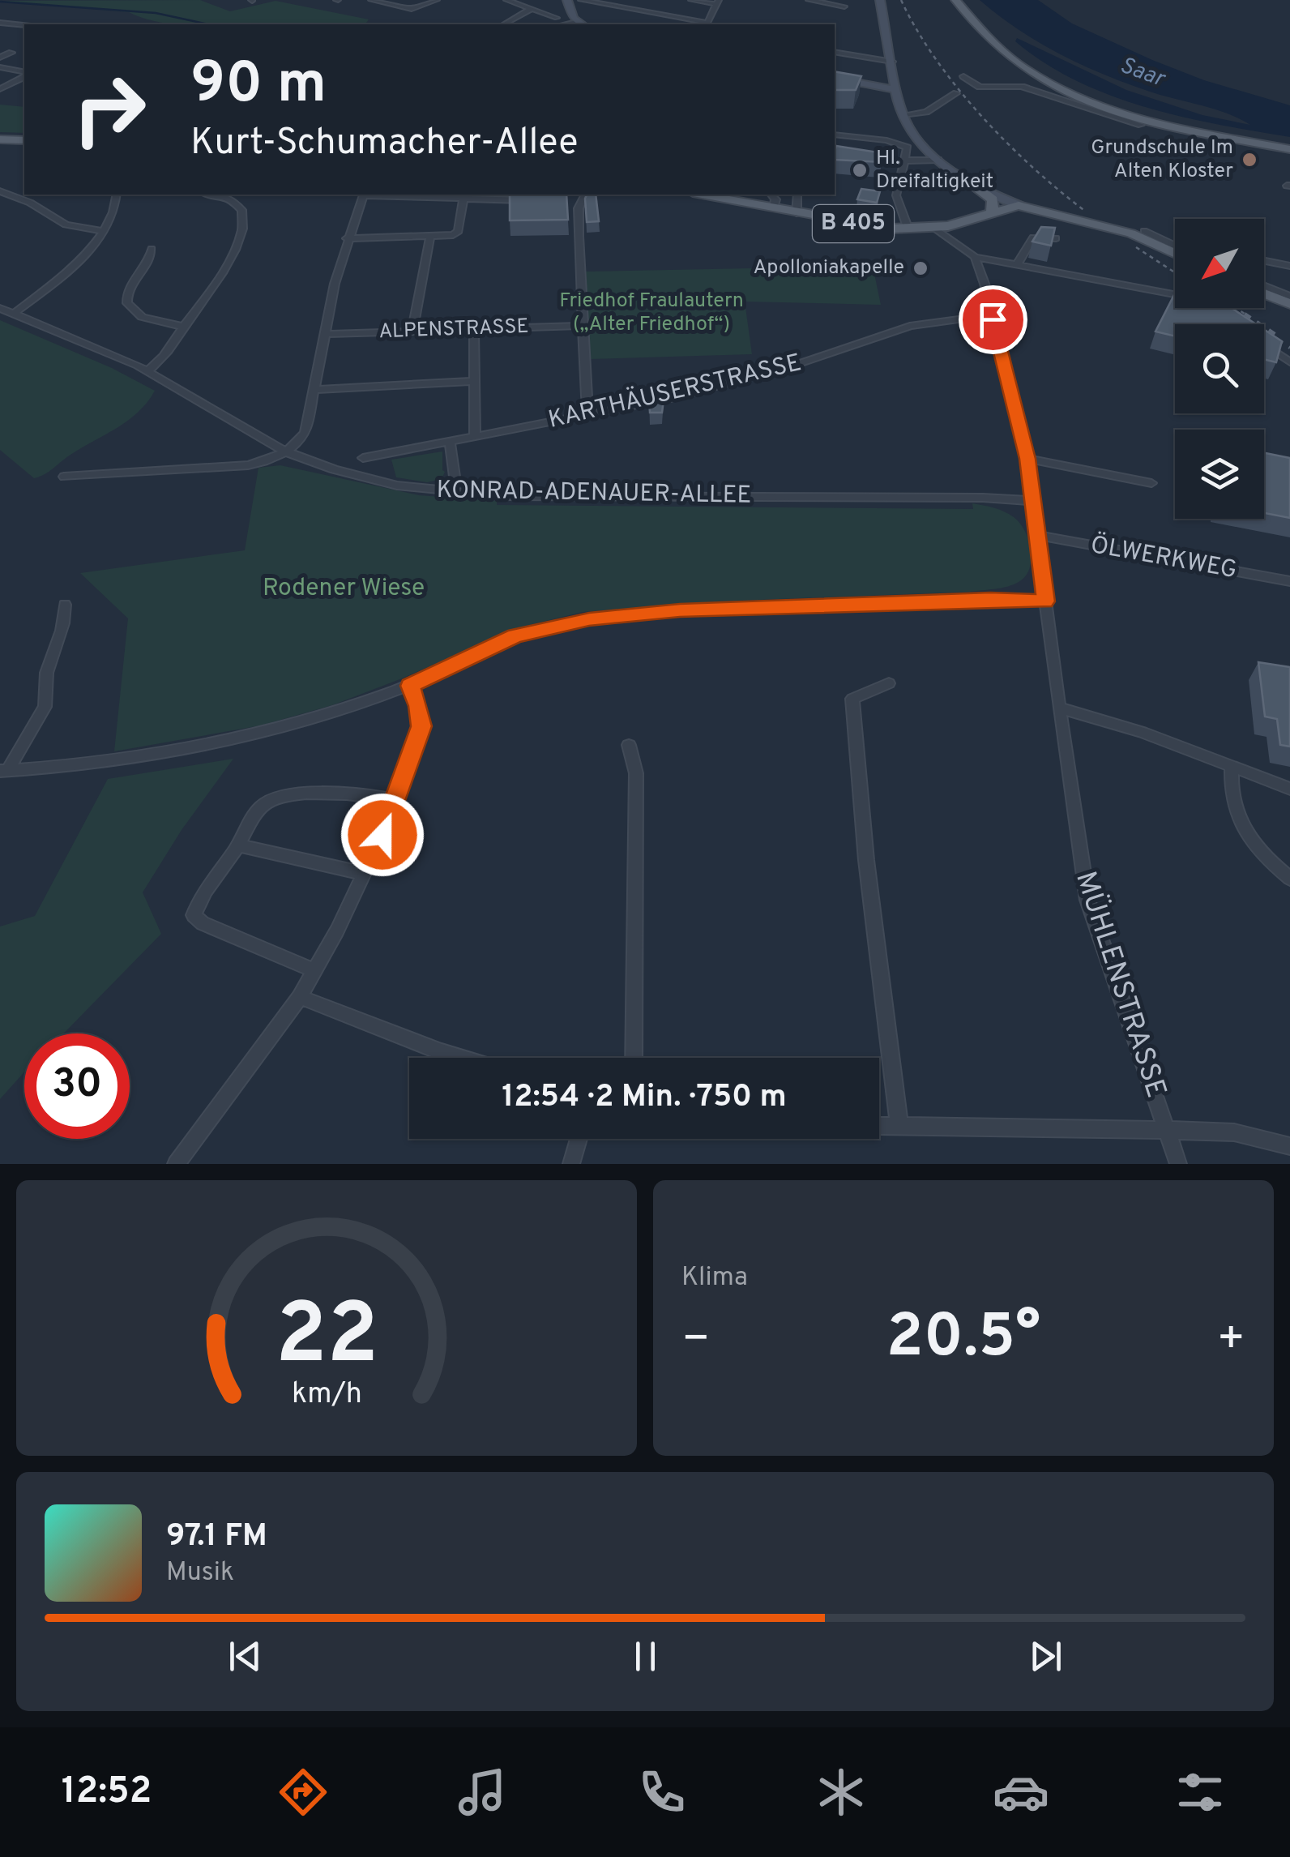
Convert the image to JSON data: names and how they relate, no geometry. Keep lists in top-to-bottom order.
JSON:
{
  "streets": {
    "main road": ["B 405"],
    "street": [
      "ALPENSTRASSE",
      "KARTHÄUSERSTRASSE",
      "KONRAD-ADENAUER-ALLEE",
      "ÖLWERKWEG",
      "MÜHLENSTRASSE"
    ]
  },
  "crossings": [
    ["KARTHÄUSERSTRASSE", "MÜHLENSTRASSE"],
    ["KONRAD-ADENAUER-ALLEE", "MÜHLENSTRASSE"],
    ["ÖLWERKWEG", "MÜHLENSTRASSE"]
  ],
  "water": ["Saar"],
  "parks": ["Friedhof Fraulautern („Alter Friedhof“)", "Rodener Wiese"],
  "places": ["Grundschule Im Alten Kloster", "Hl. Dreifaltigkeit", "Apolloniakapelle"],
  "north": "bottom left",
  "page": {
    "turn": ["90 m", "Kurt-Schumacher-Allee"],
    "limit": "30",
    "trip": "12:54 · 2 Min. · 750 m",
    "tile": "Klima",
    "heat": ["−", "20.5°", "+"],
    "song": ["97.1 FM", "Musik"],
    "tabs": "12:52",
    "gauge": ["22", "km/h"]
  }
}
